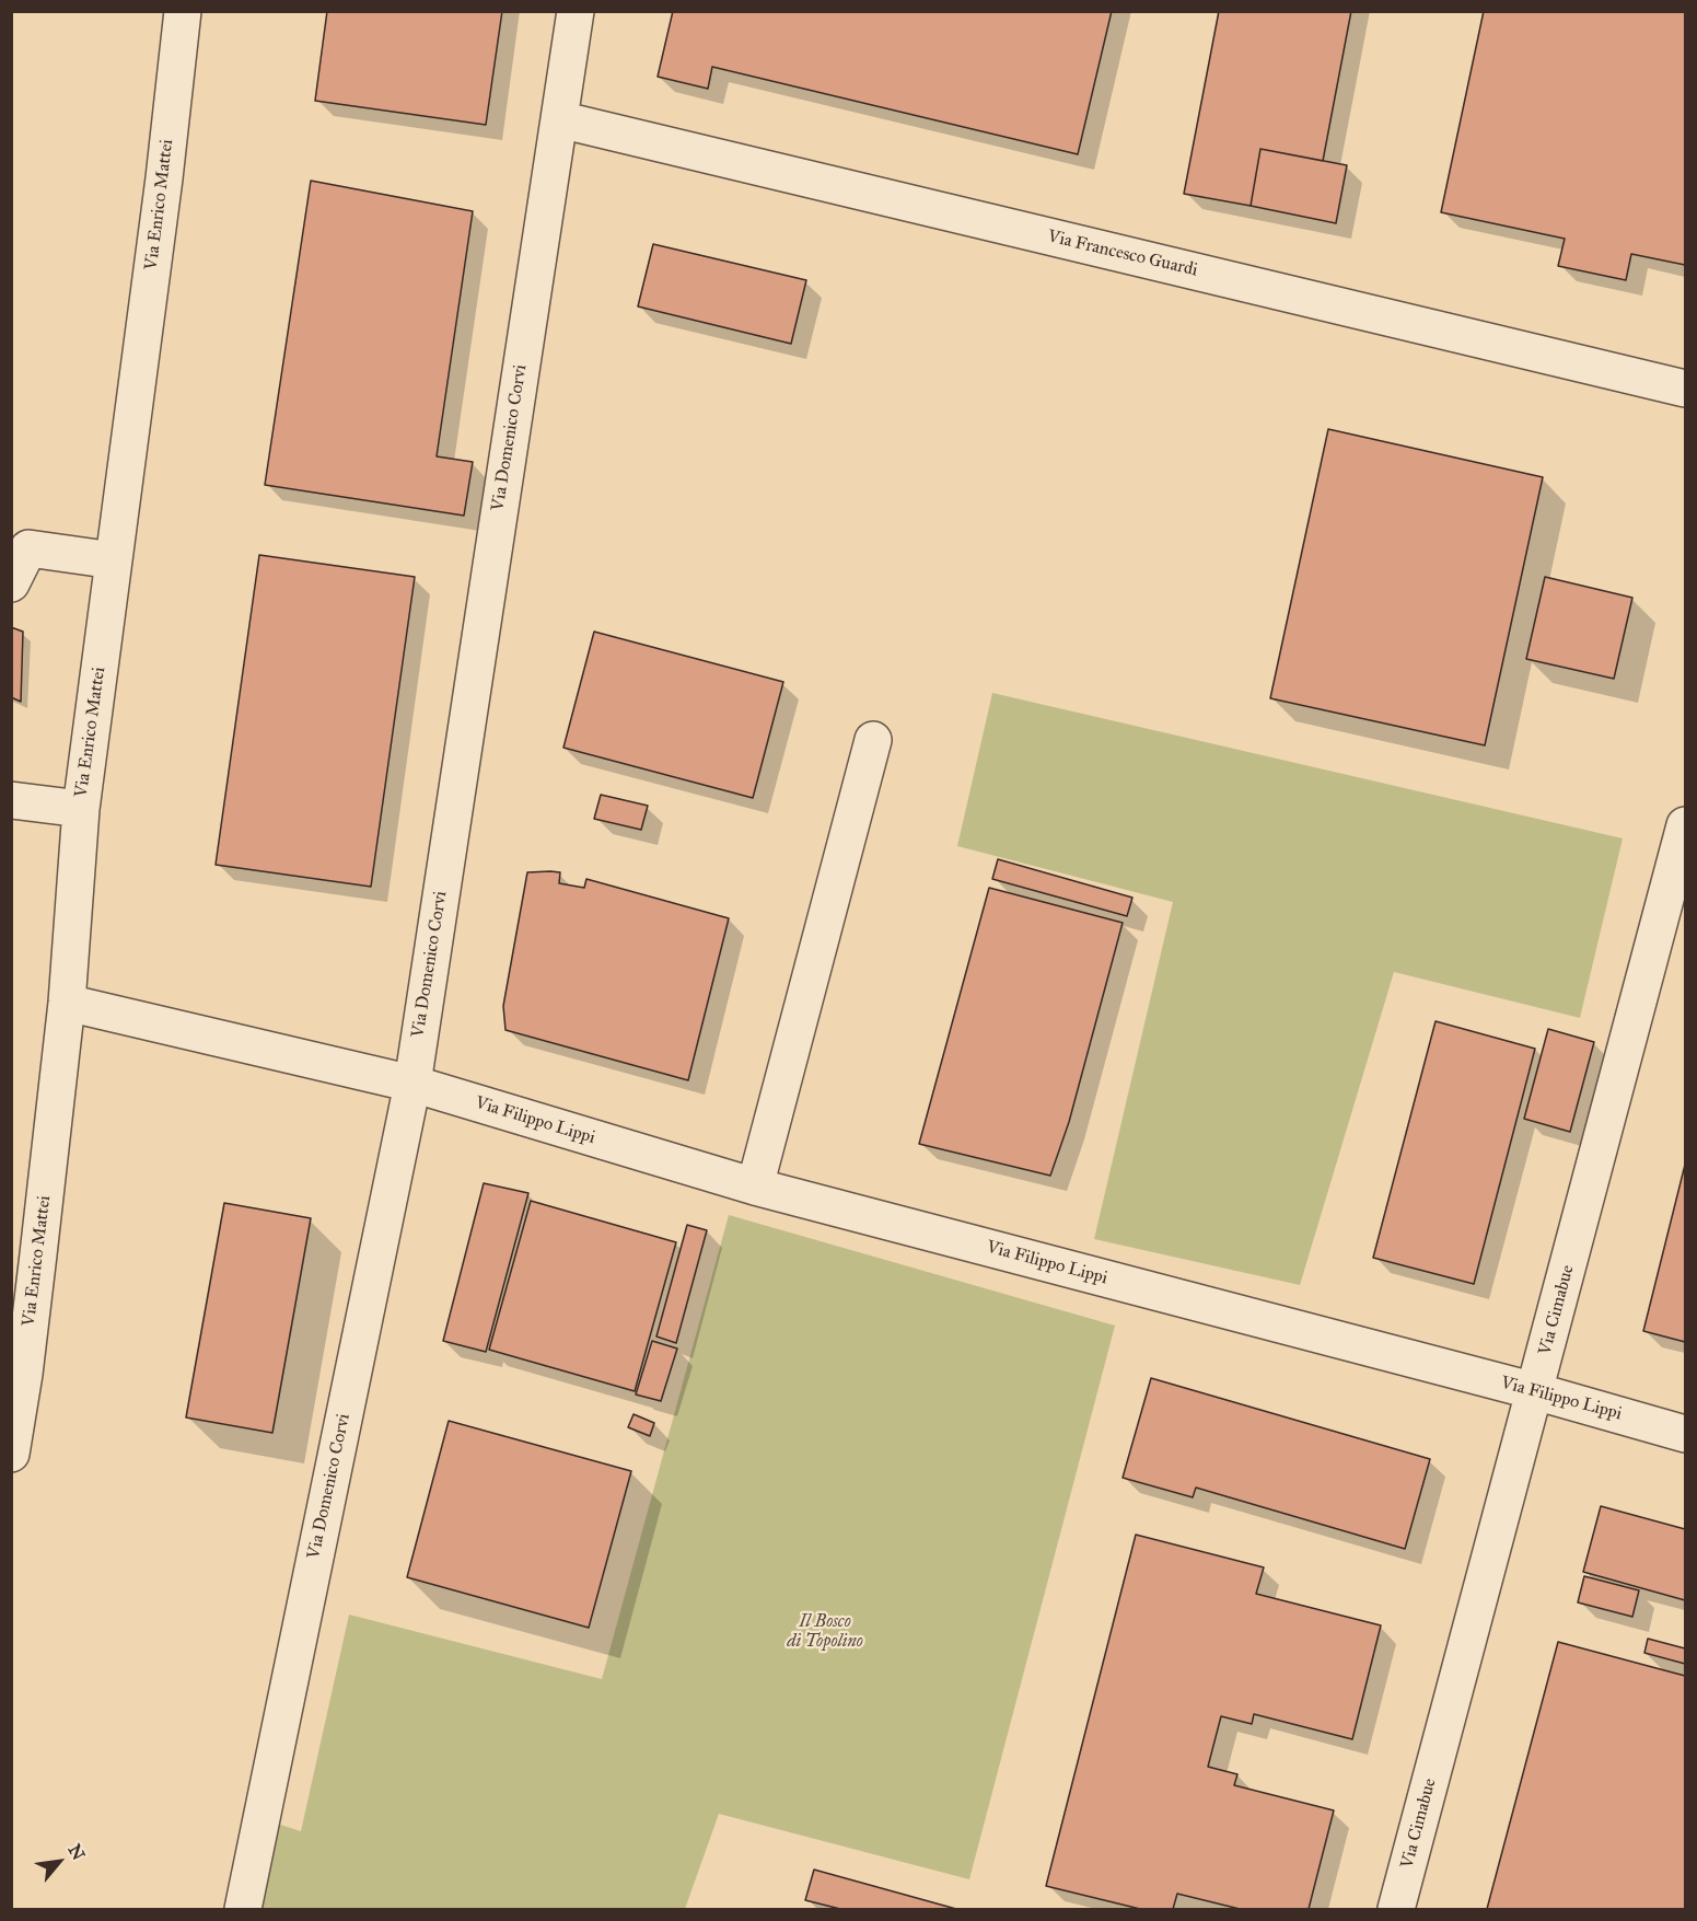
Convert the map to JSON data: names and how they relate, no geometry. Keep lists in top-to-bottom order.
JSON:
{
  "streets": {
    "street": [
      "Via Enrico Mattei",
      "Via Francesco Guardi",
      "Via Domenico Corvi",
      "Via Filippo Lippi",
      "Via Cimabue"
    ]
  },
  "crossings": [
    ["Via Enrico Mattei", "Via Filippo Lippi"],
    ["Via Francesco Guardi", "Via Domenico Corvi"],
    ["Via Domenico Corvi", "Via Filippo Lippi"],
    ["Via Filippo Lippi", "Via Cimabue"]
  ],
  "parks": ["Il Bosco di Topolino"],
  "north": "top right"
}
